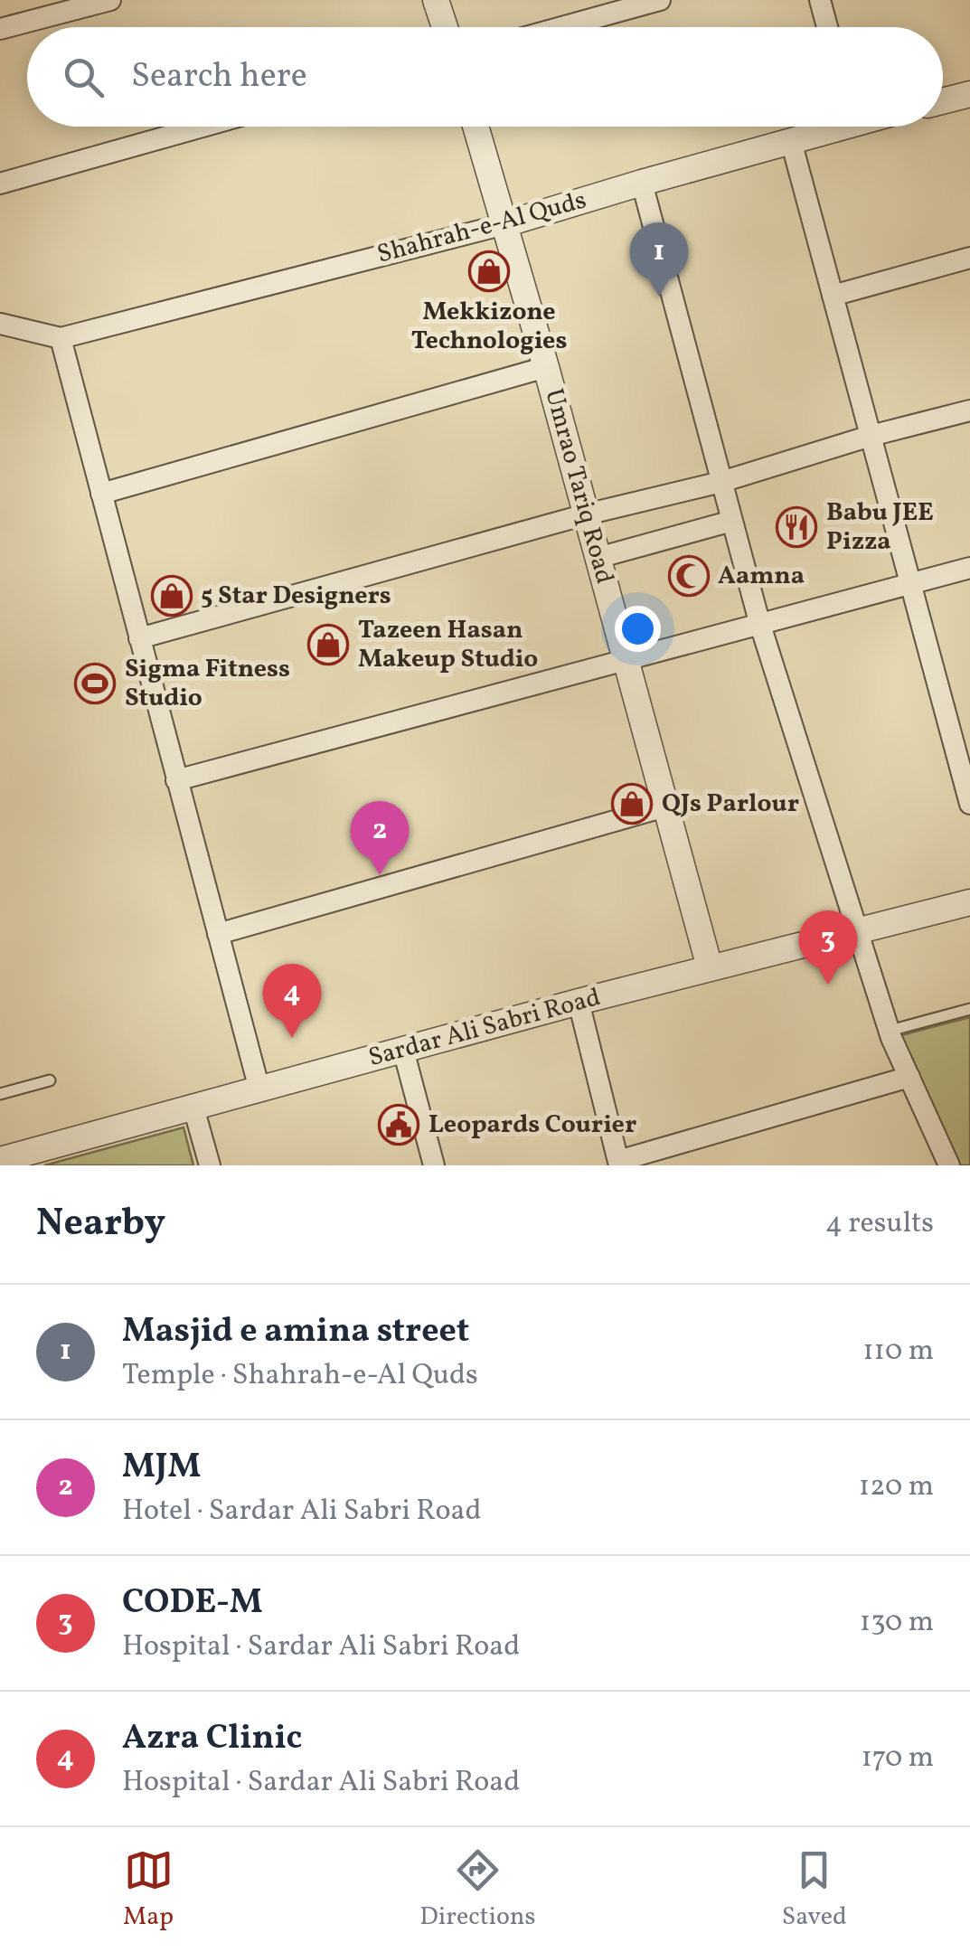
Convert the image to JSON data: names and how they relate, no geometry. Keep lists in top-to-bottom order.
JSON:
{
  "streets": {
    "street": ["Shahrah-e-Al Quds", "Umrao Tariq Road", "Sardar Ali Sabri Road"]
  },
  "crossings": [
    ["Shahrah-e-Al Quds", "Umrao Tariq Road"],
    ["Umrao Tariq Road", "Sardar Ali Sabri Road"]
  ],
  "places": {
    "shop": [
      "Mekkizone Technologies",
      "5 Star Designers",
      "Tazeen Hasan Makeup Studio",
      "QJs Parlour"
    ],
    "restaurant": ["Babu JEE Pizza"],
    "mosque": ["Aamna"],
    "sports": ["Sigma Fitness Studio"],
    "public building": ["Leopards Courier"]
  },
  "page": {
    "search": "Search here",
    "pins": [
      "1",
      "2",
      "3",
      "4"
    ],
    "heading": ["Nearby", "4 results"],
    "list": [
      {
        "mark": "1",
        "name": "Masjid e amina street",
        "note": "Temple · Shahrah-e-Al Quds",
        "value": "110 m"
      },
      {
        "mark": "2",
        "name": "MJM",
        "note": "Hotel · Sardar Ali Sabri Road",
        "value": "120 m"
      },
      {
        "mark": "3",
        "name": "CODE-M",
        "note": "Hospital · Sardar Ali Sabri Road",
        "value": "130 m"
      },
      {
        "mark": "4",
        "name": "Azra Clinic",
        "note": "Hospital · Sardar Ali Sabri Road",
        "value": "170 m"
      }
    ],
    "nav": ["Map", "Directions", "Saved"]
  }
}
